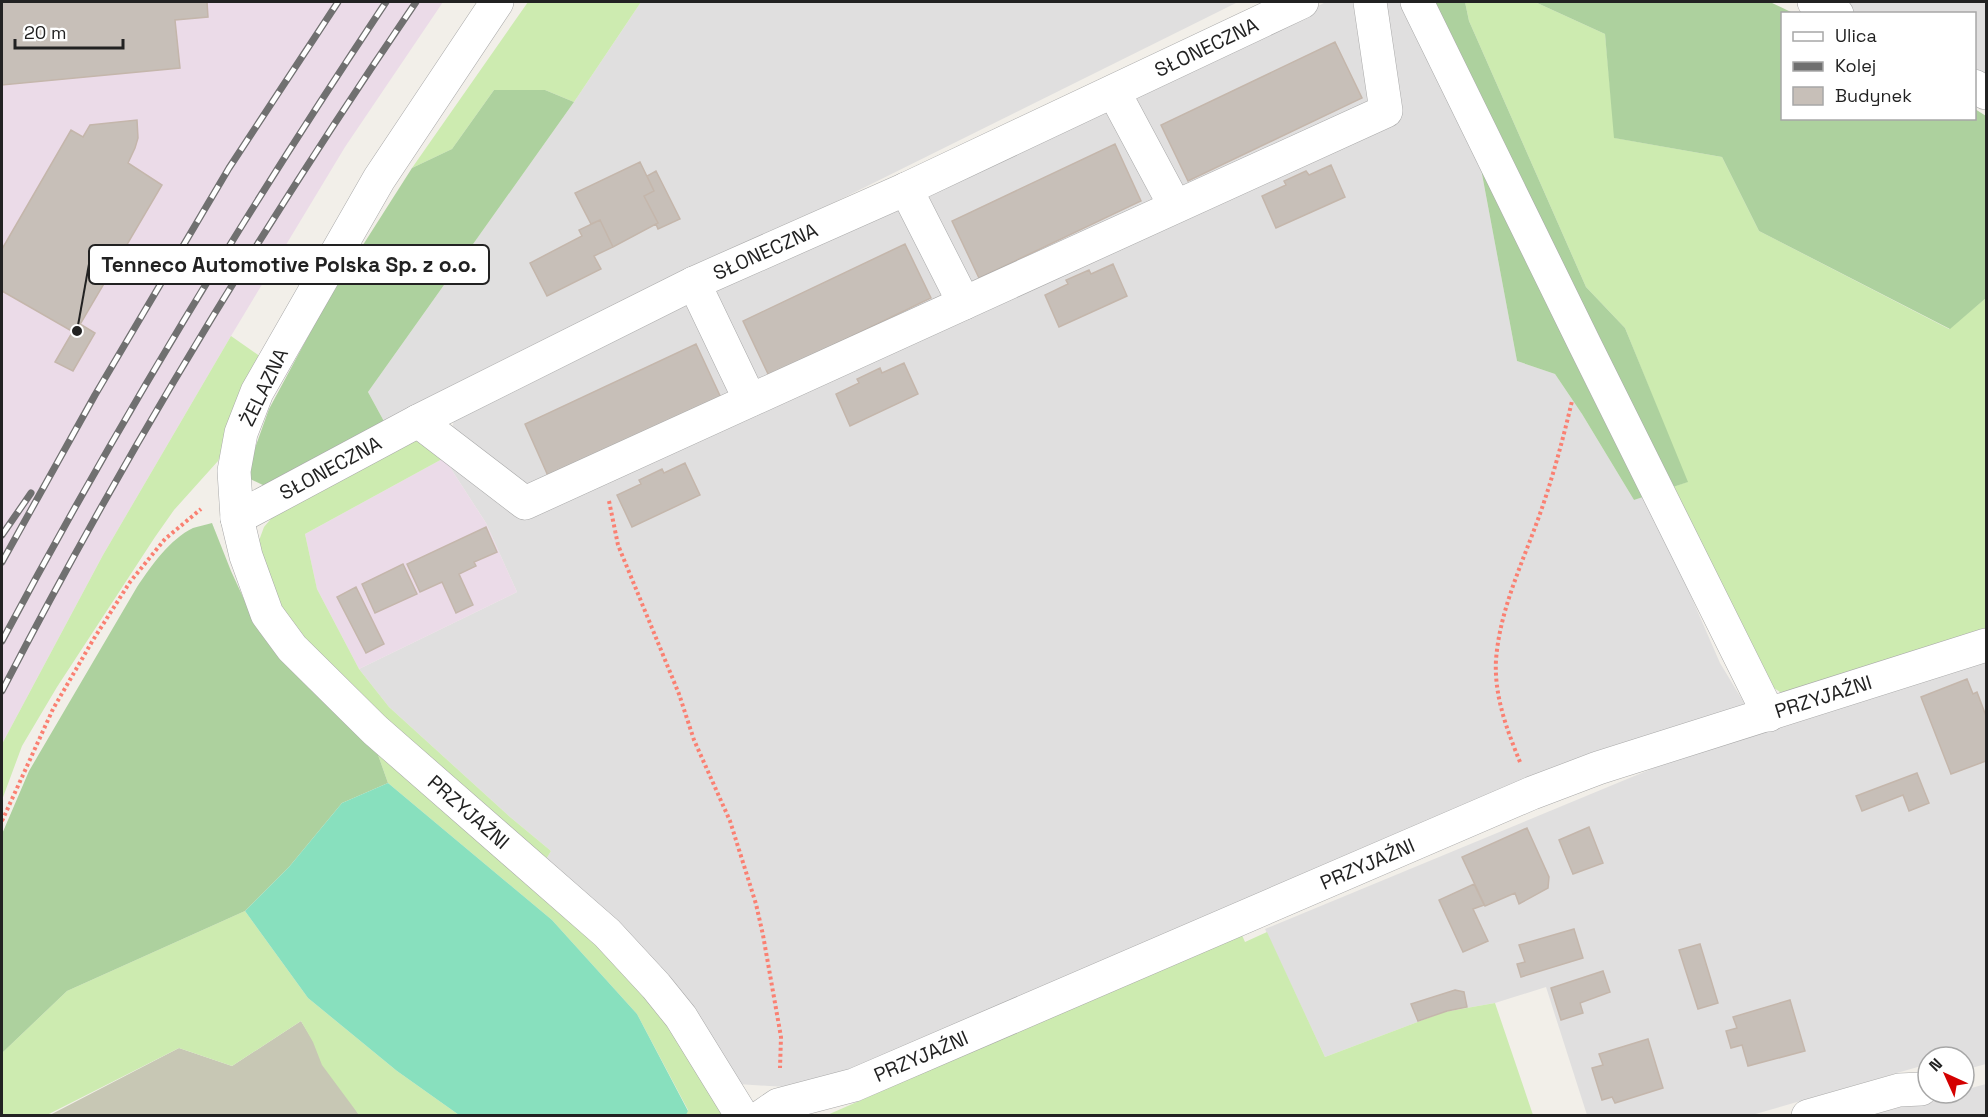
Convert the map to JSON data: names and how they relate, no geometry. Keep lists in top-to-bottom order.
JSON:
{
  "streets": {
    "street": ["SŁONECZNA", "ŻELAZNA", "PRZYJAŹNI"]
  },
  "crossings": [
    ["SŁONECZNA", "ŻELAZNA"],
    ["SŁONECZNA", "PRZYJAŹNI"],
    ["ŻELAZNA", "PRZYJAŹNI"]
  ],
  "places": ["Tenneco Automotive Polska Sp. z o.o."],
  "legend": ["Ulica", "Kolej", "Budynek"],
  "scale_bar": "20 m",
  "north": "top left"
}
